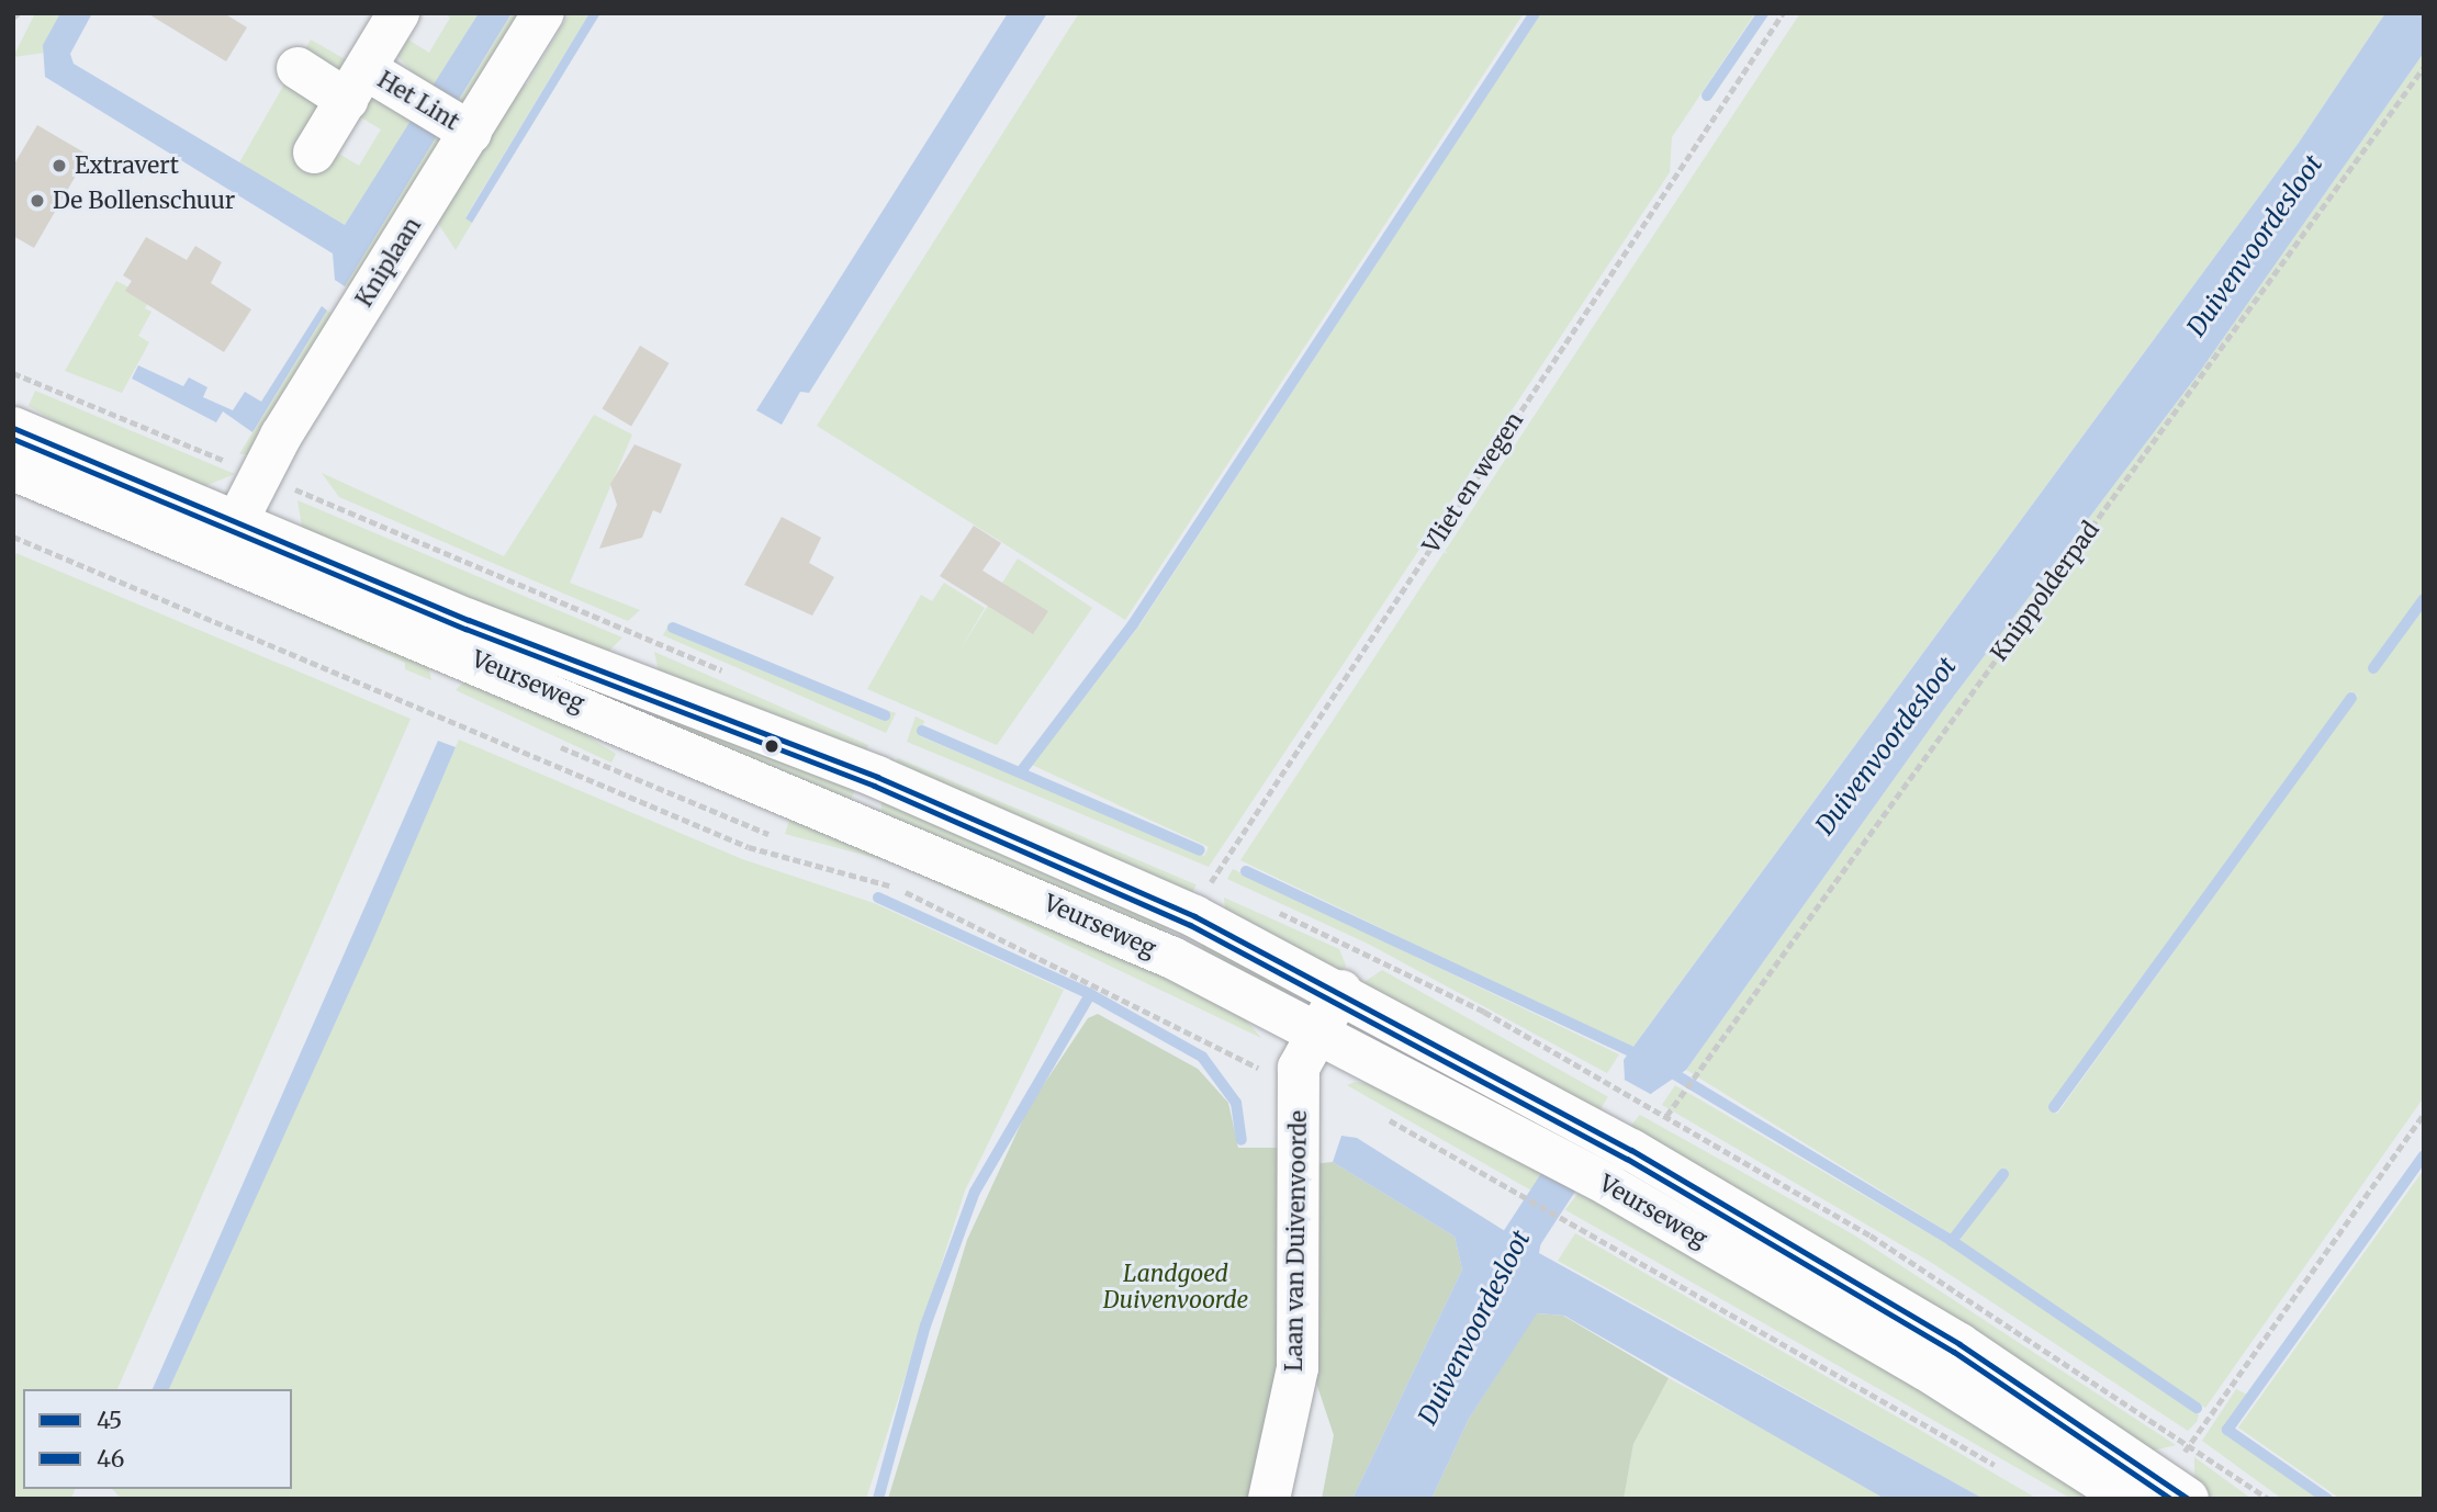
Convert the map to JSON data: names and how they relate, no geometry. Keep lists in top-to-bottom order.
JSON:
{
  "streets": {
    "main road": [
      "Het Lint",
      "Kniplaan",
      "Veurseweg",
      "Laan van Duivenvoorde"
    ],
    "path": ["Vliet en wegen", "Knippolderpad"]
  },
  "crossings": [
    ["Het Lint", "Kniplaan"],
    ["Kniplaan", "Veurseweg"],
    ["Vliet en wegen", "Veurseweg"],
    ["Veurseweg", "Laan van Duivenvoorde"]
  ],
  "water": ["Duivenvoordesloot"],
  "parks": ["Landgoed Duivenvoorde"],
  "places": ["Extravert", "De Bollenschuur"],
  "lines": ["transit line 45", "transit line 46"],
  "legend": ["45", "46"]
}
